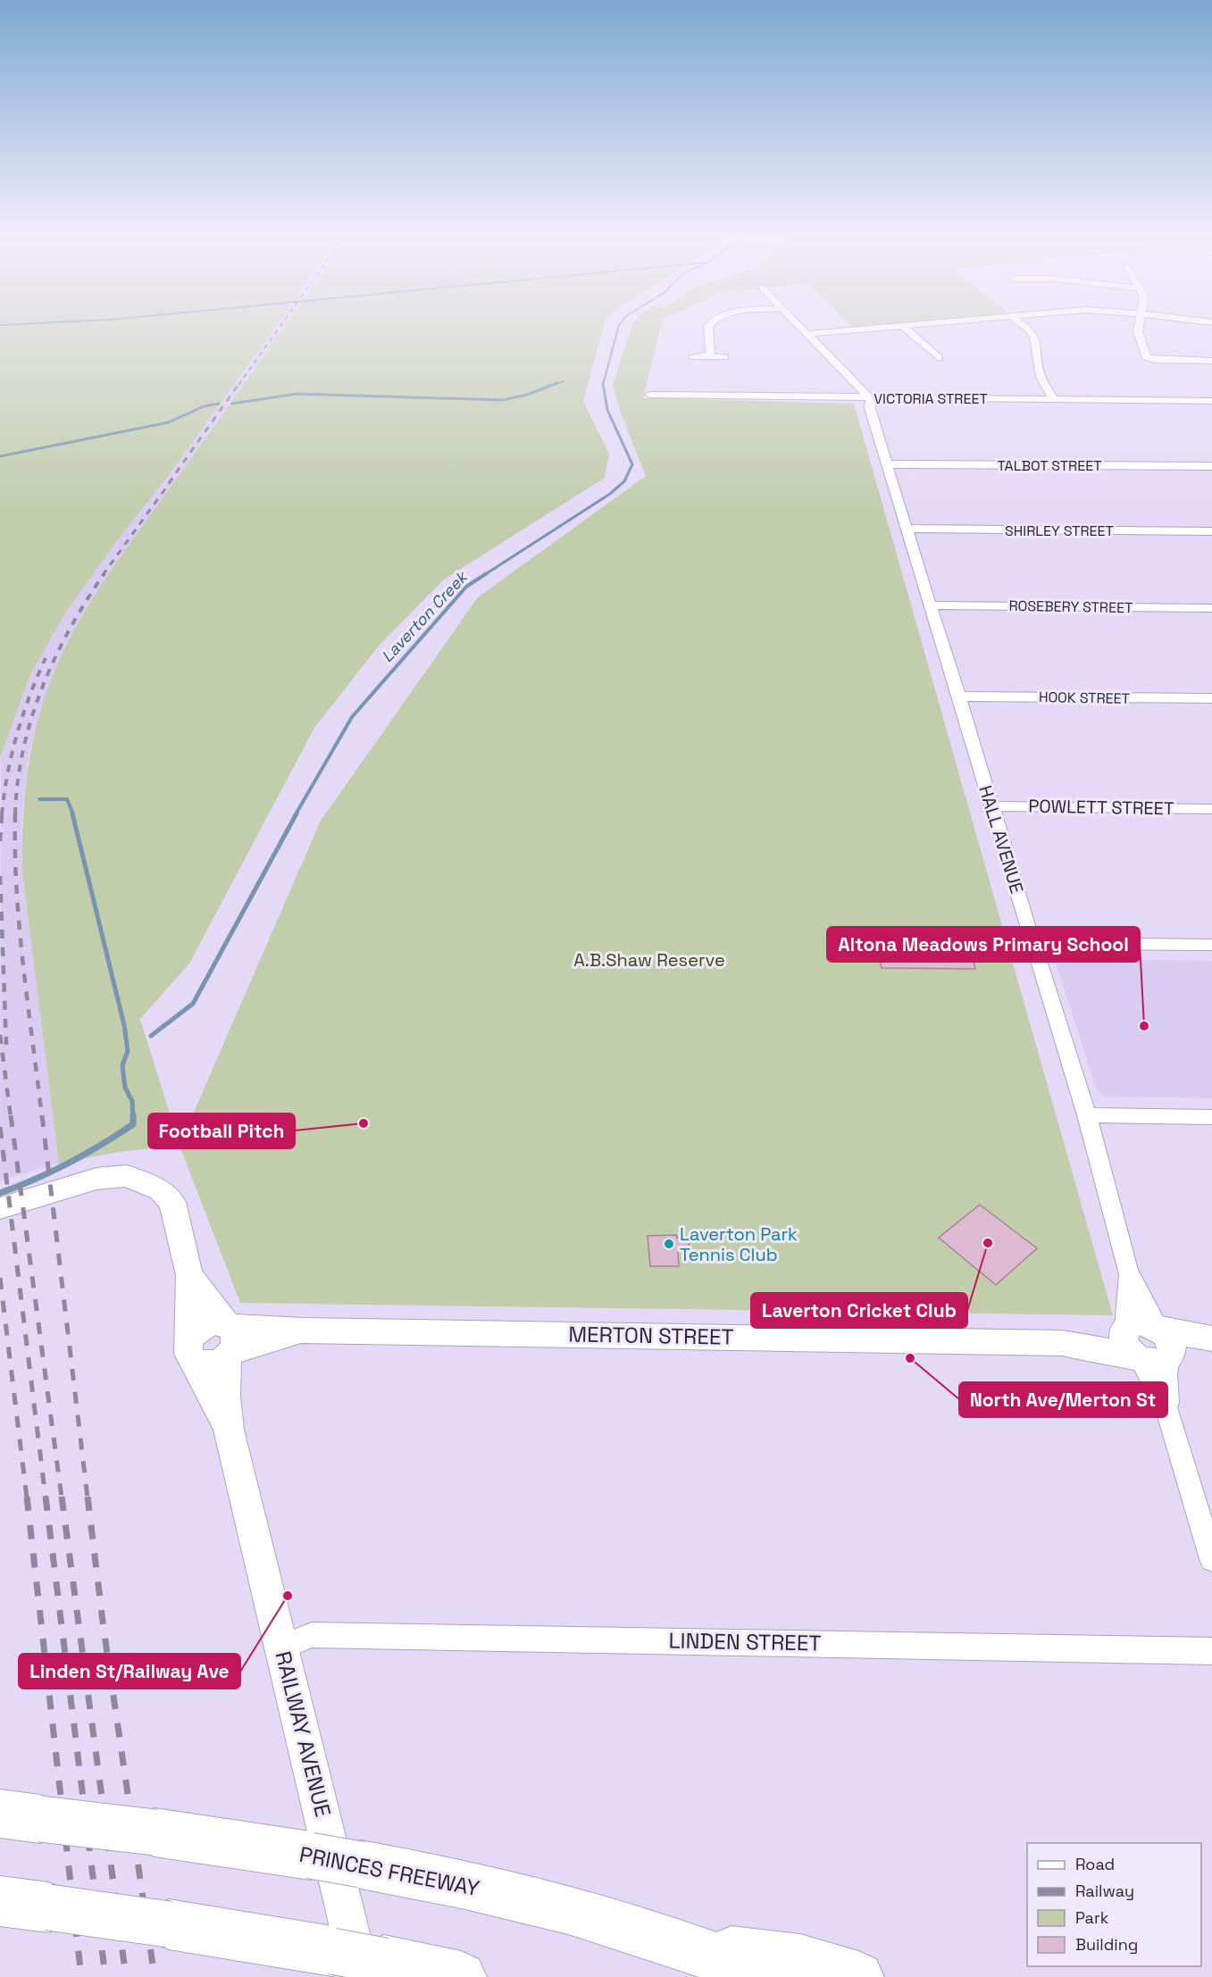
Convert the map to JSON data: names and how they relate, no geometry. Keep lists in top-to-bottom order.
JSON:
{
  "streets": {
    "highway": ["PRINCES FREEWAY"],
    "street": [
      "VICTORIA STREET",
      "TALBOT STREET",
      "SHIRLEY STREET",
      "ROSEBERY STREET",
      "HOOK STREET",
      "POWLETT STREET",
      "HALL AVENUE",
      "MERTON STREET",
      "LINDEN STREET",
      "RAILWAY AVENUE"
    ]
  },
  "crossings": [
    ["VICTORIA STREET", "HALL AVENUE"],
    ["TALBOT STREET", "HALL AVENUE"],
    ["SHIRLEY STREET", "HALL AVENUE"],
    ["ROSEBERY STREET", "HALL AVENUE"],
    ["HOOK STREET", "HALL AVENUE"],
    ["POWLETT STREET", "HALL AVENUE"],
    ["HALL AVENUE", "MERTON STREET"],
    ["MERTON STREET", "RAILWAY AVENUE"],
    ["LINDEN STREET", "RAILWAY AVENUE"]
  ],
  "water": ["Laverton Creek"],
  "parks": ["A.B.Shaw Reserve"],
  "places": [
    "Altona Meadows Primary School",
    "Football Pitch",
    "Laverton Cricket Club",
    "Laverton Park Tennis Club",
    "North Ave/Merton St",
    "Linden St/Railway Ave"
  ],
  "legend": [
    "Road",
    "Railway",
    "Park",
    "Building"
  ]
}
